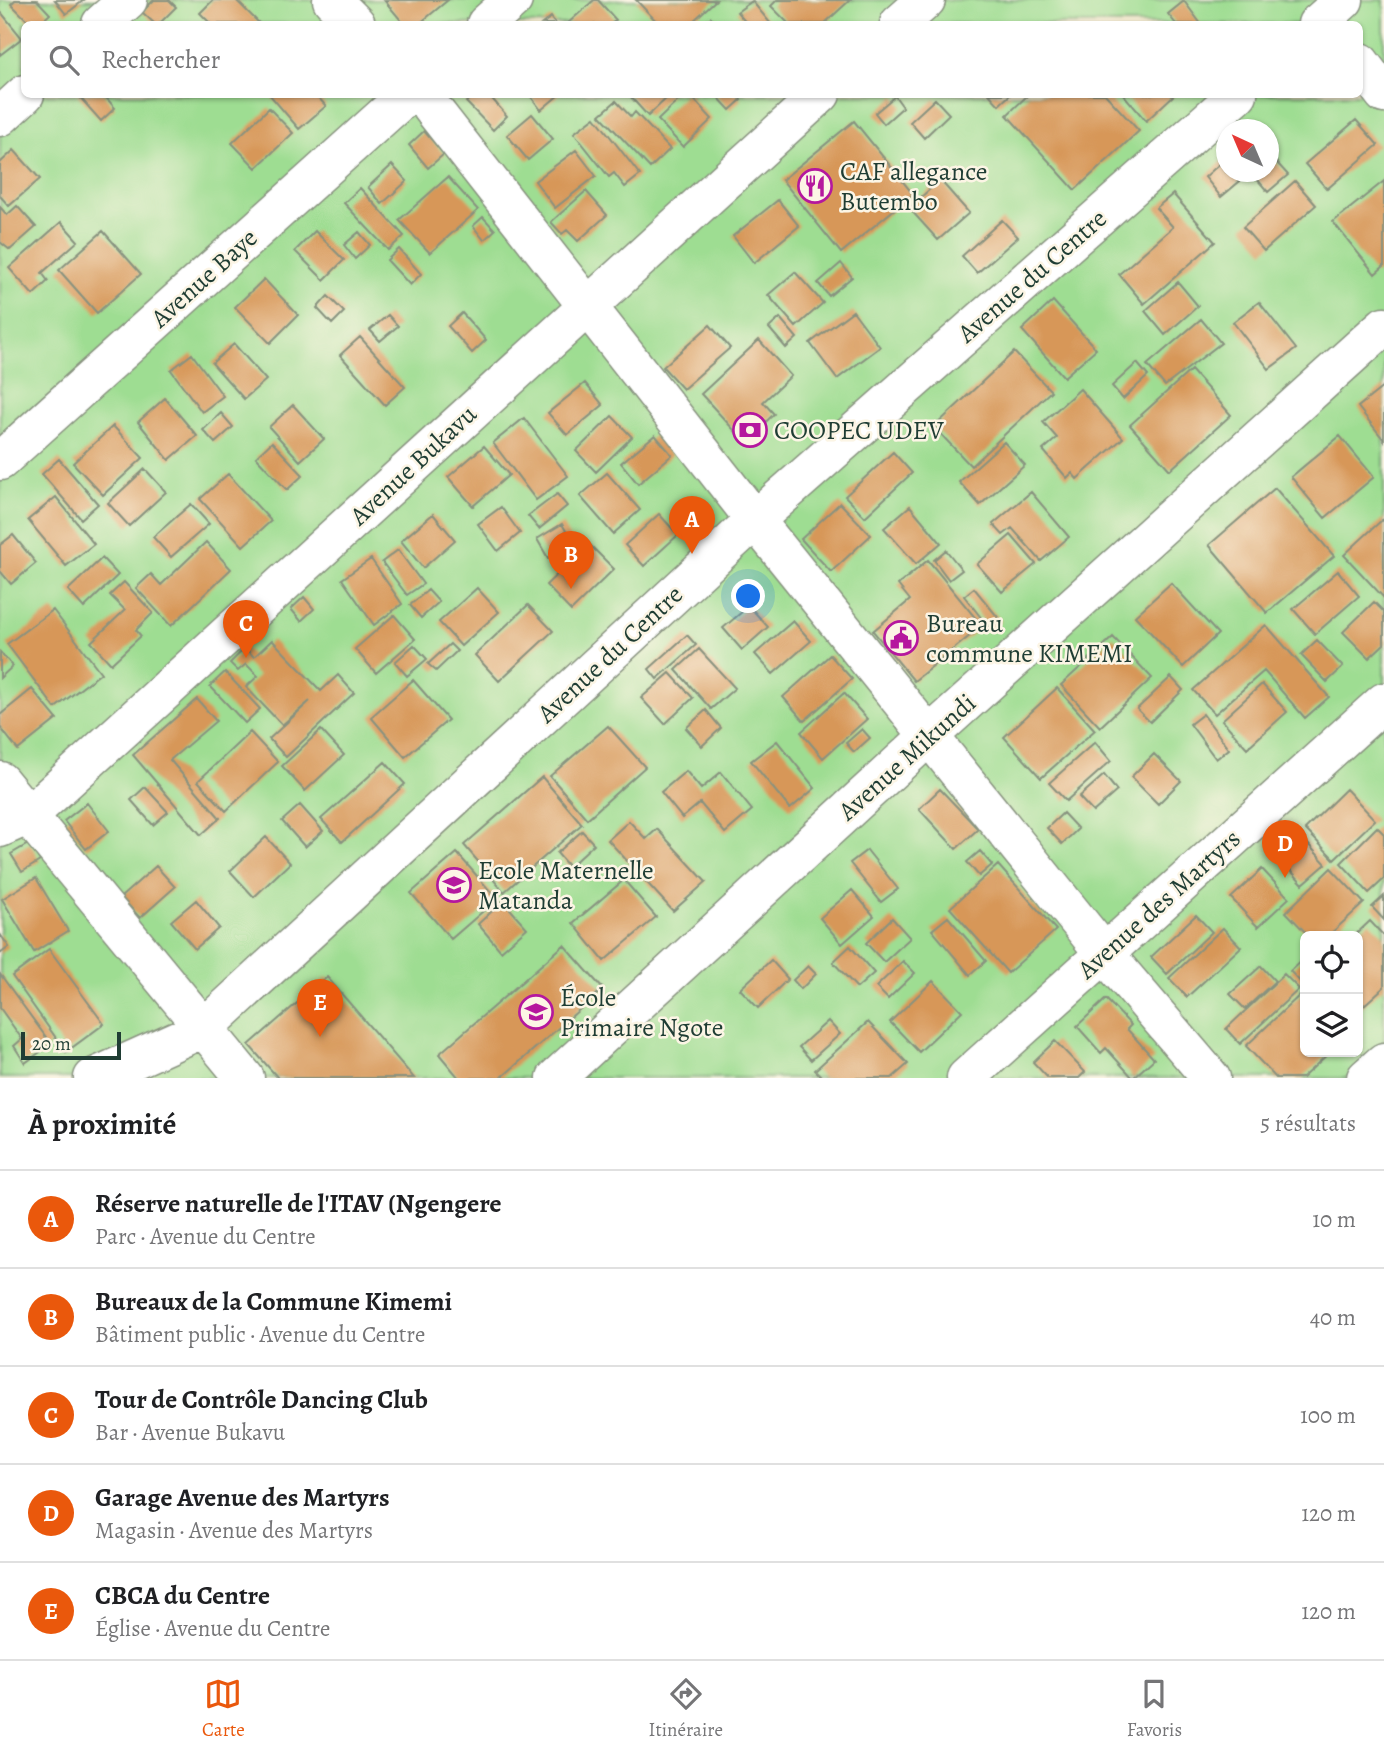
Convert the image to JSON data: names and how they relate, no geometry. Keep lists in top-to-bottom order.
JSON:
{
  "streets": {
    "street": [
      "Avenue du Centre",
      "Avenue Baye",
      "Avenue Bukavu",
      "Avenue Mikundi",
      "Avenue des Martyrs"
    ]
  },
  "places": {
    "restaurant": ["CAF allegance Butembo"],
    "bank": ["COOPEC UDEV"],
    "public building": ["Bureau commune KIMEMI"],
    "school or university": ["Ecole Maternelle Matanda", "École Primaire Ngote"]
  },
  "scale_bar": "20 m",
  "north": "top left",
  "page": {
    "search": "Rechercher",
    "pins": [
      "A",
      "B",
      "C",
      "D",
      "E"
    ],
    "scale": "20 m",
    "heading": ["À proximité", "5 résultats"],
    "list": [
      {
        "mark": "A",
        "name": "Réserve naturelle de l'ITAV (Ngengere",
        "note": "Parc · Avenue du Centre",
        "value": "10 m"
      },
      {
        "mark": "B",
        "name": "Bureaux de la Commune Kimemi",
        "note": "Bâtiment public · Avenue du Centre",
        "value": "40 m"
      },
      {
        "mark": "C",
        "name": "Tour de Contrôle Dancing Club",
        "note": "Bar · Avenue Bukavu",
        "value": "100 m"
      },
      {
        "mark": "D",
        "name": "Garage Avenue des Martyrs",
        "note": "Magasin · Avenue des Martyrs",
        "value": "120 m"
      },
      {
        "mark": "E",
        "name": "CBCA du Centre",
        "note": "Église · Avenue du Centre",
        "value": "120 m"
      }
    ],
    "nav": ["Carte", "Itinéraire", "Favoris"]
  }
}
